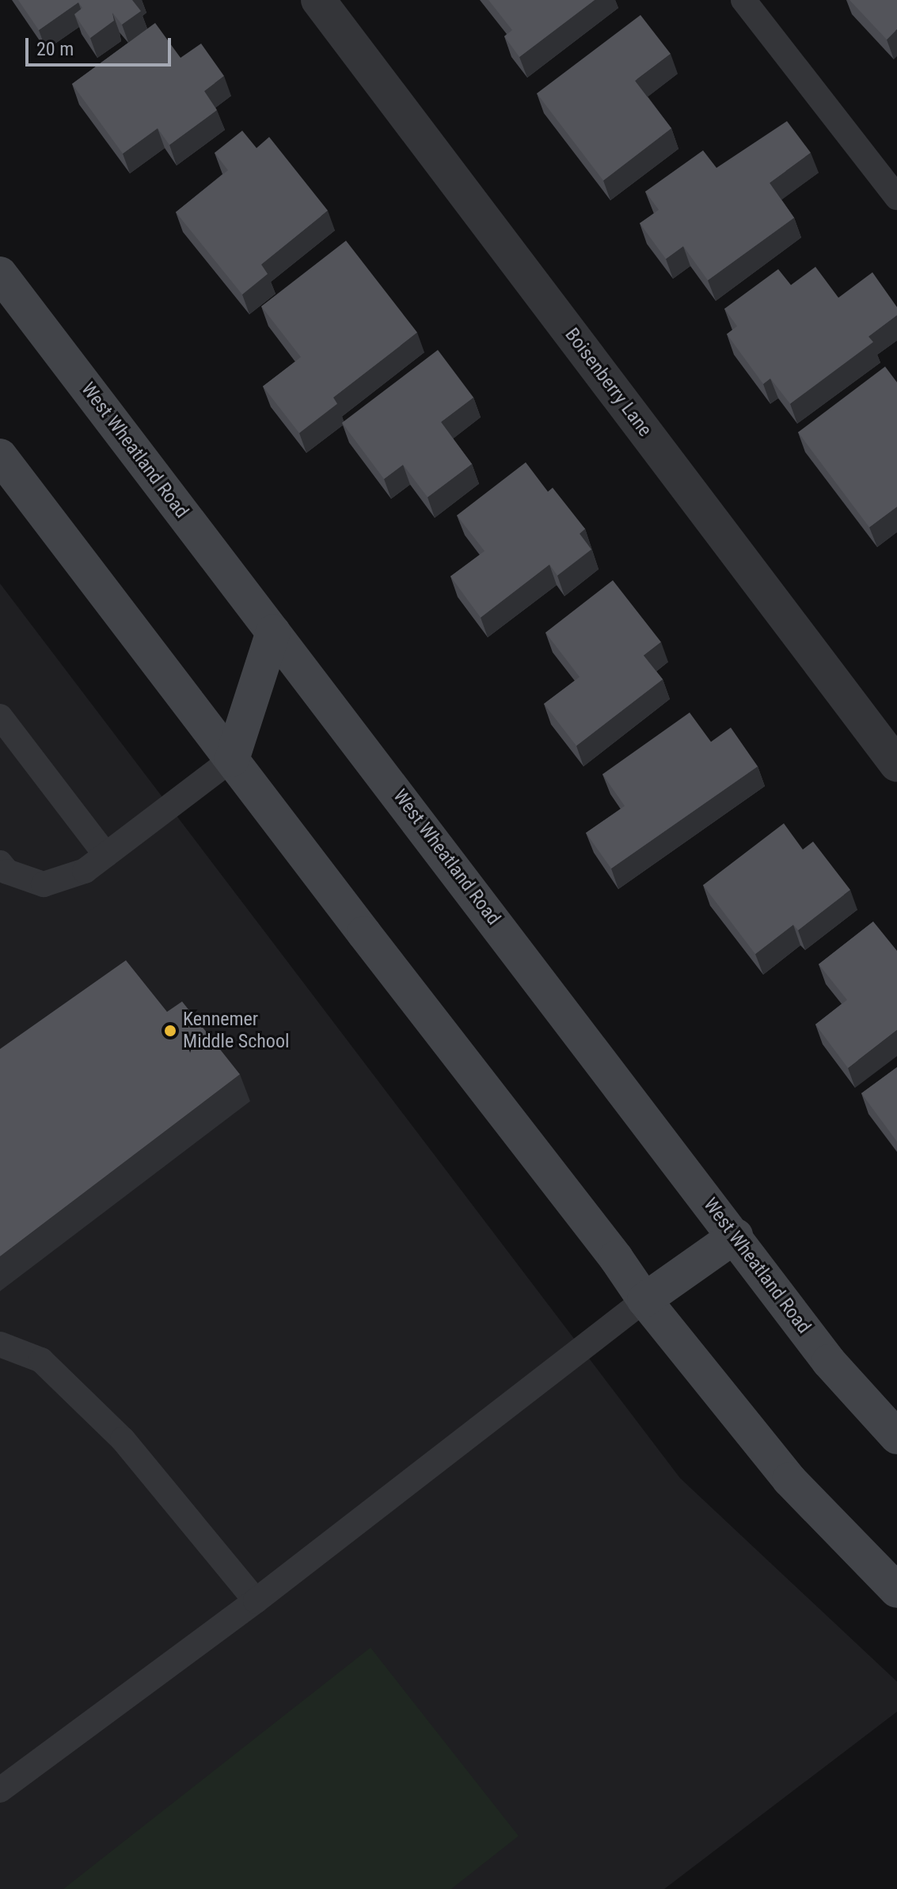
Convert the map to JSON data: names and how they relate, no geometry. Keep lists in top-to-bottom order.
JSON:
{
  "streets": {
    "main road": ["West Wheatland Road"],
    "street": ["Boisenberry Lane"]
  },
  "places": ["Kennemer Middle School"],
  "scale_bar": "20 m"
}
